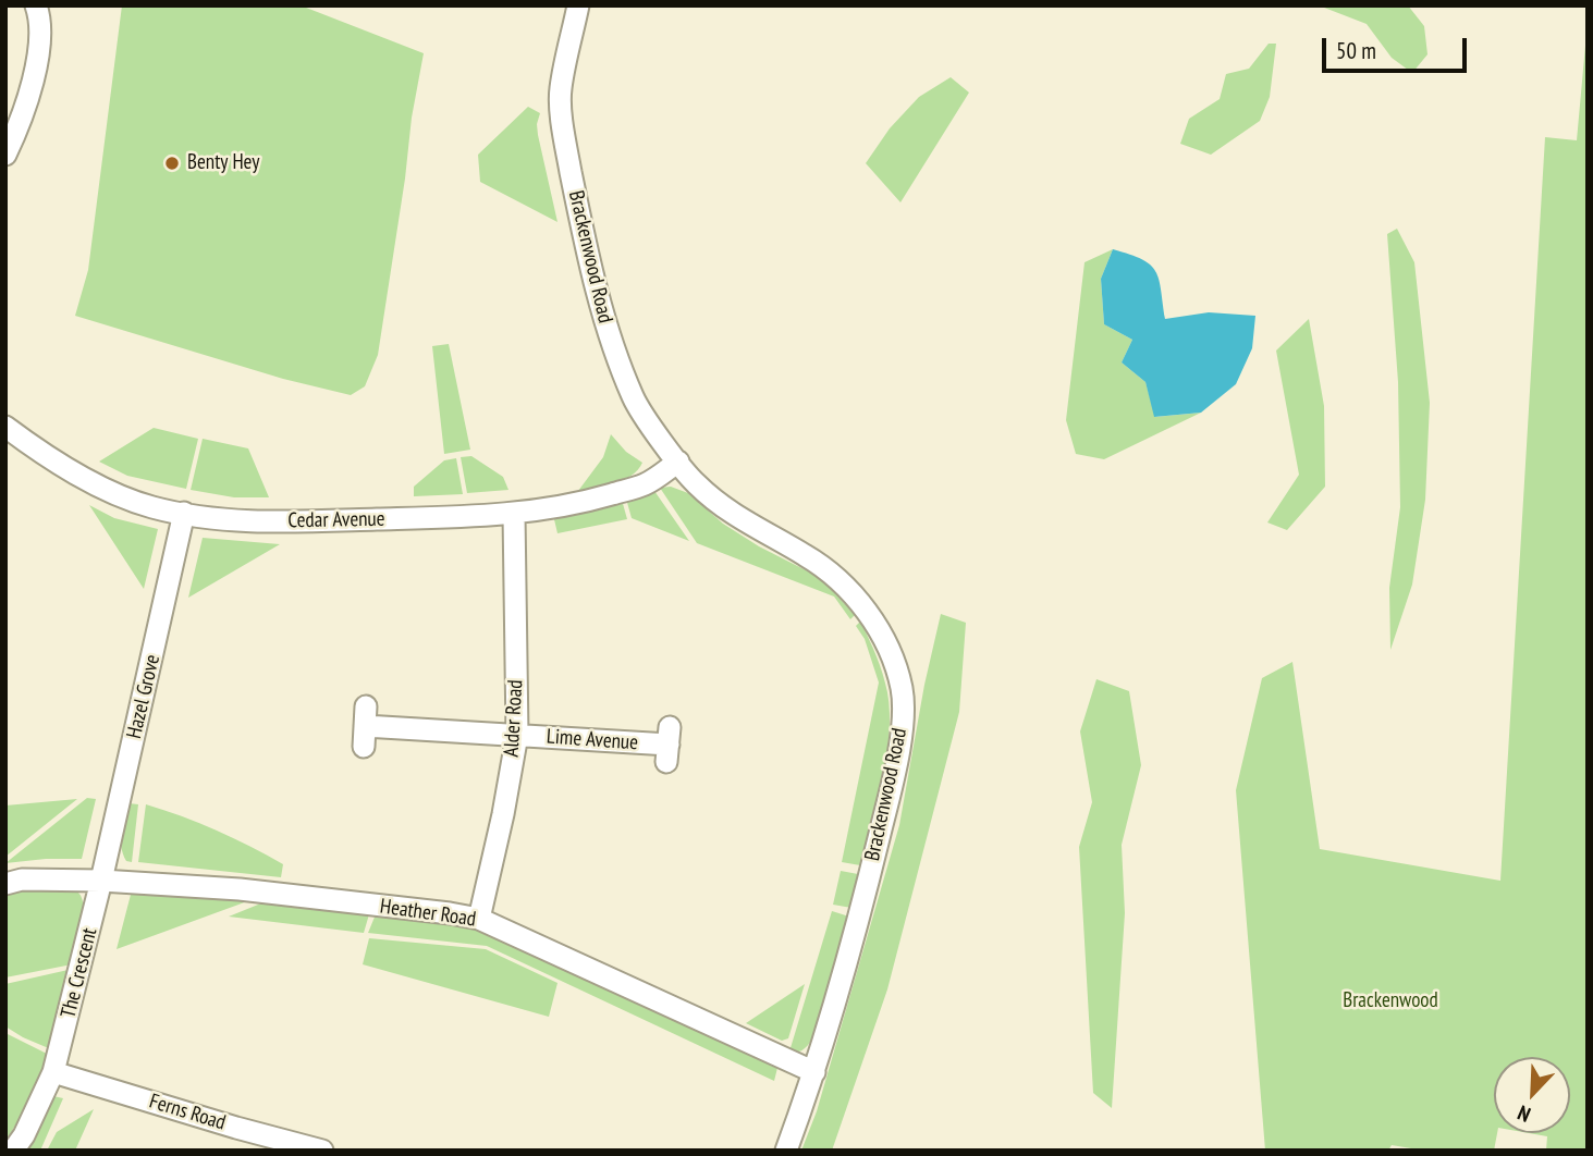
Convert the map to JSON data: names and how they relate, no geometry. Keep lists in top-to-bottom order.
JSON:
{
  "streets": {
    "street": [
      "Brackenwood Road",
      "Cedar Avenue",
      "Hazel Grove",
      "Alder Road",
      "Lime Avenue",
      "Heather Road",
      "The Crescent",
      "Ferns Road"
    ]
  },
  "crossings": [
    ["Brackenwood Road", "Cedar Avenue"],
    ["Brackenwood Road", "Heather Road"],
    ["Cedar Avenue", "Hazel Grove"],
    ["Cedar Avenue", "Alder Road"],
    ["Hazel Grove", "Heather Road"],
    ["Hazel Grove", "The Crescent"],
    ["Alder Road", "Lime Avenue"],
    ["Alder Road", "Heather Road"],
    ["Heather Road", "The Crescent"],
    ["The Crescent", "Ferns Road"]
  ],
  "parks": ["Brackenwood"],
  "places": ["Benty Hey"],
  "scale_bar": "50 m",
  "north": "bottom left"
}
